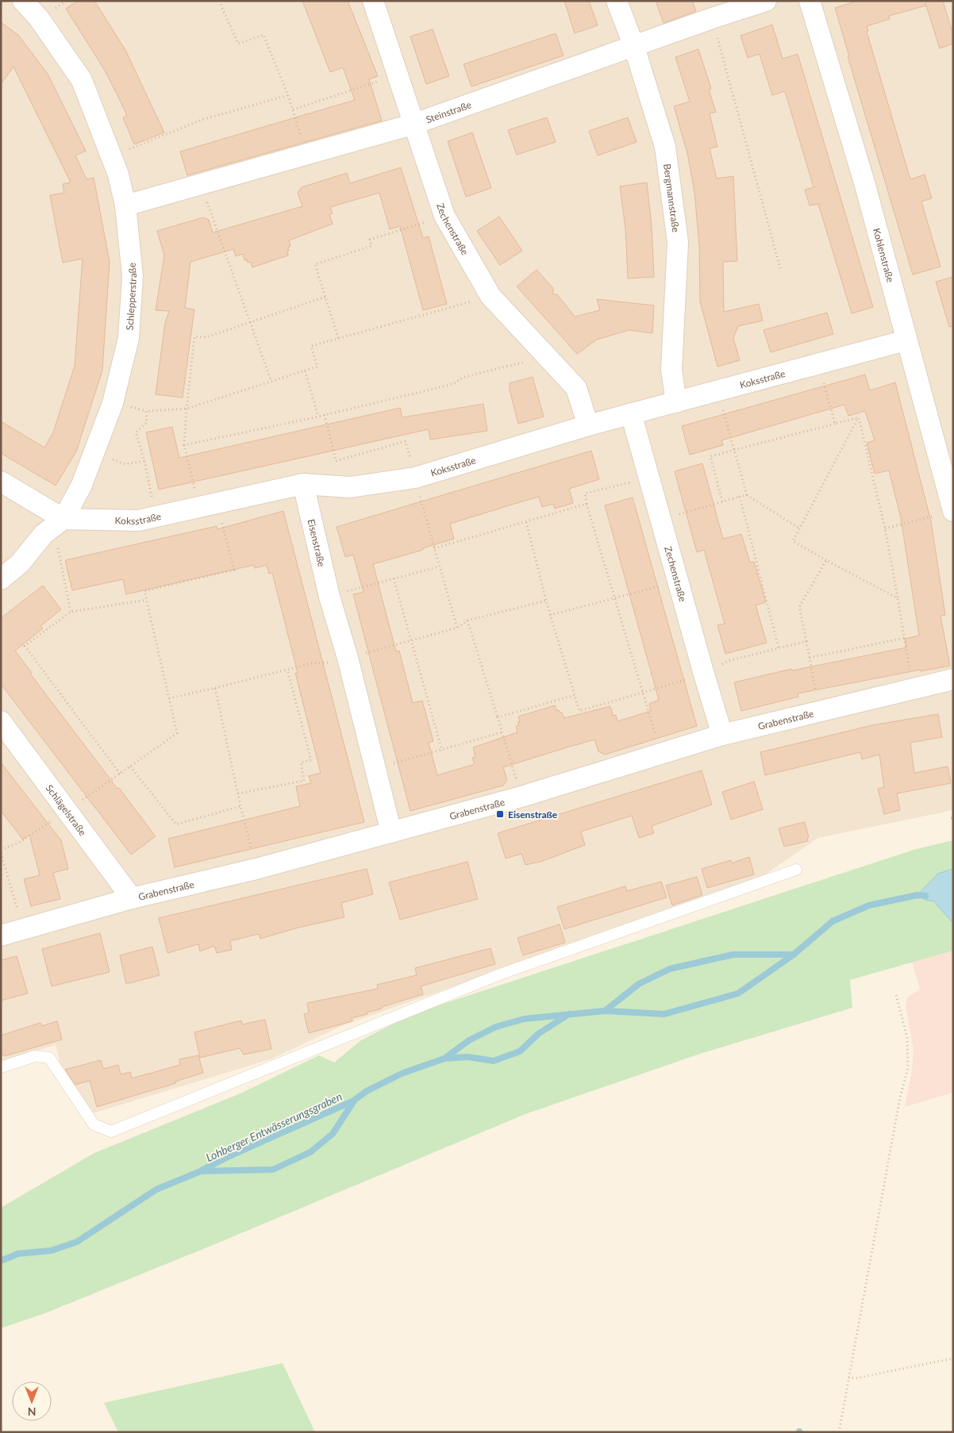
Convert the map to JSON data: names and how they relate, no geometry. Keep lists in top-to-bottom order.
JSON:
{
  "streets": {
    "street": [
      "Steinstraße",
      "Bergmannstraße",
      "Zechenstraße",
      "Kohlenstraße",
      "Schlepperstraße",
      "Koksstraße",
      "Eisenstraße",
      "Grabenstraße",
      "Schlägelstraße"
    ]
  },
  "crossings": [
    ["Steinstraße", "Bergmannstraße"],
    ["Steinstraße", "Zechenstraße"],
    ["Steinstraße", "Schlepperstraße"],
    ["Bergmannstraße", "Koksstraße"],
    ["Zechenstraße", "Koksstraße"],
    ["Zechenstraße", "Grabenstraße"],
    ["Kohlenstraße", "Koksstraße"],
    ["Schlepperstraße", "Koksstraße"],
    ["Koksstraße", "Eisenstraße"],
    ["Eisenstraße", "Grabenstraße"],
    ["Grabenstraße", "Schlägelstraße"]
  ],
  "water": ["Lohberger Entwässerungsgraben"],
  "places": {
    "transit": ["Eisenstraße"]
  },
  "north": "bottom"
}
